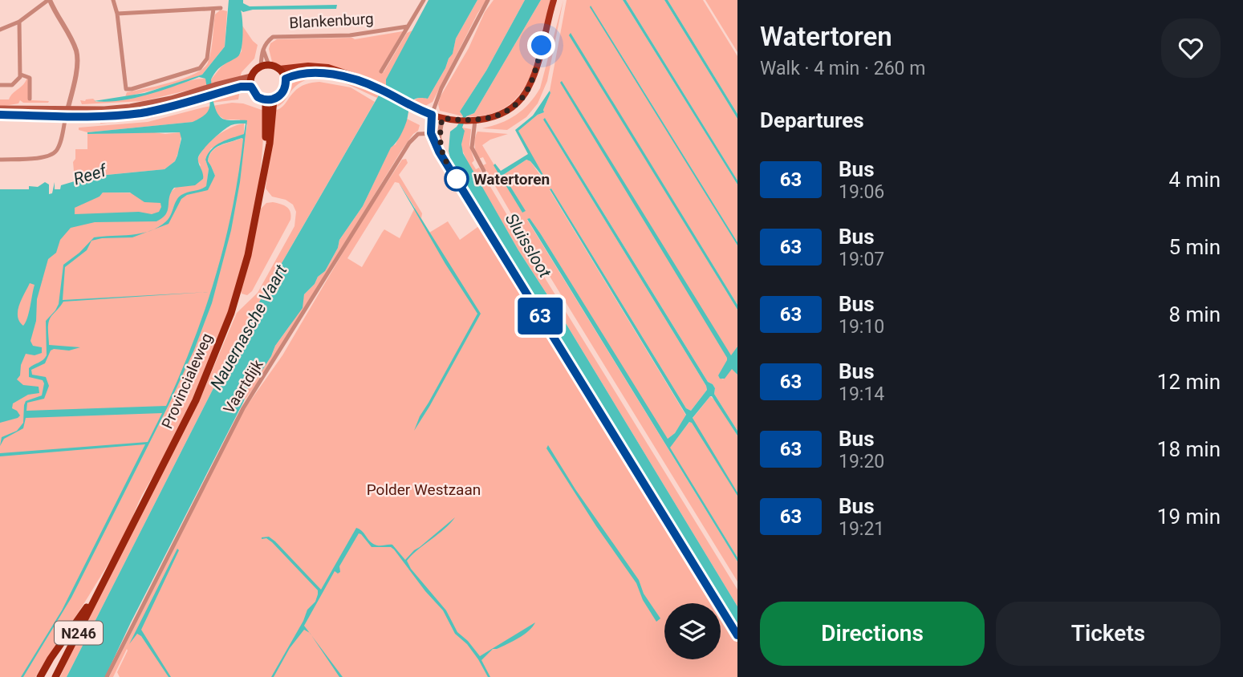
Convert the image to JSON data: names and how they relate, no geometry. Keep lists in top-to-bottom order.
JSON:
{
  "streets": {
    "highway": ["Provincialeweg", "N246"],
    "street": ["Blankenburg", "Vaartdijk"]
  },
  "crossings": [
    ["Provincialeweg", "N246"]
  ],
  "water": ["Reef", "Sluissloot", "Nauernasche Vaart"],
  "parks": ["Polder Westzaan"],
  "places": ["Watertoren"],
  "lines": ["bus line 63"],
  "page": {
    "on_map": "63",
    "heading": [
      ["Watertoren", "Walk · 4 min · 260 m"],
      "Departures"
    ],
    "list": [
      {
        "mark": "63",
        "name": "Bus",
        "note": "19:06",
        "value": "4 min"
      },
      {
        "mark": "63",
        "name": "Bus",
        "note": "19:07",
        "value": "5 min"
      },
      {
        "mark": "63",
        "name": "Bus",
        "note": "19:10",
        "value": "8 min"
      },
      {
        "mark": "63",
        "name": "Bus",
        "note": "19:14",
        "value": "12 min"
      },
      {
        "mark": "63",
        "name": "Bus",
        "note": "19:20",
        "value": "18 min"
      },
      {
        "mark": "63",
        "name": "Bus",
        "note": "19:21",
        "value": "19 min"
      }
    ],
    "buttons": ["Directions", "Tickets"]
  }
}
